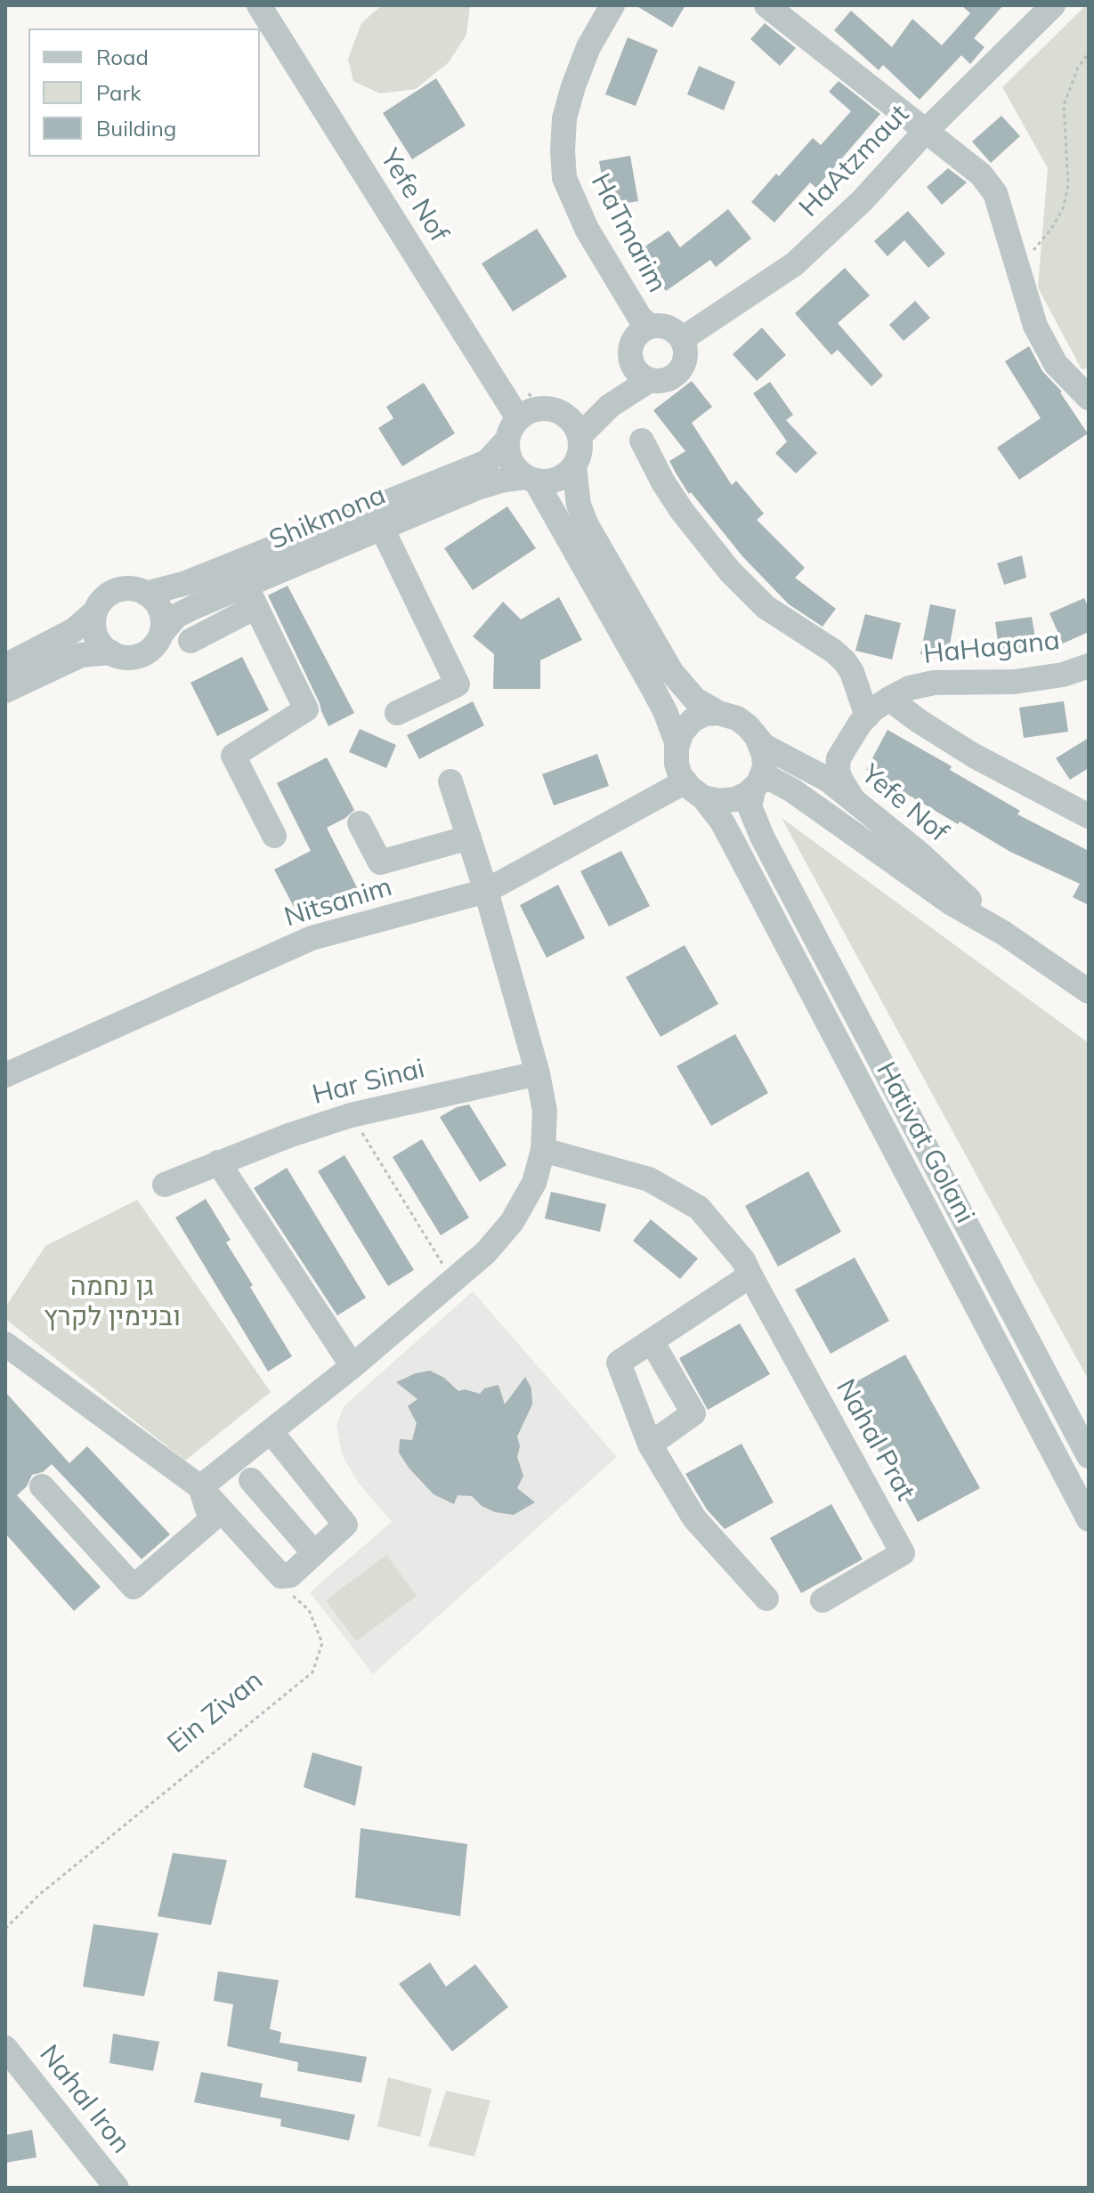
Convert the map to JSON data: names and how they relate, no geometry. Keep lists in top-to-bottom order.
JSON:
{
  "streets": {
    "street": [
      "HaAtzmaut",
      "Yefe Nof",
      "HaTmarim",
      "Shikmona",
      "HaHagana",
      "Nitsanim",
      "Har Sinai",
      "Hativat Golani",
      "Nahal Prat",
      "Nahal Iron"
    ],
    "path": ["Ein Zivan"]
  },
  "crossings": [
    ["HaAtzmaut", "HaTmarim"],
    ["Yefe Nof", "Shikmona"],
    ["Yefe Nof", "Nitsanim"],
    ["Yefe Nof", "Hativat Golani"],
    ["Nitsanim", "Hativat Golani"]
  ],
  "parks": ["גן נחמה ובנימין לקרץ"],
  "legend": ["Road", "Park", "Building"]
}
